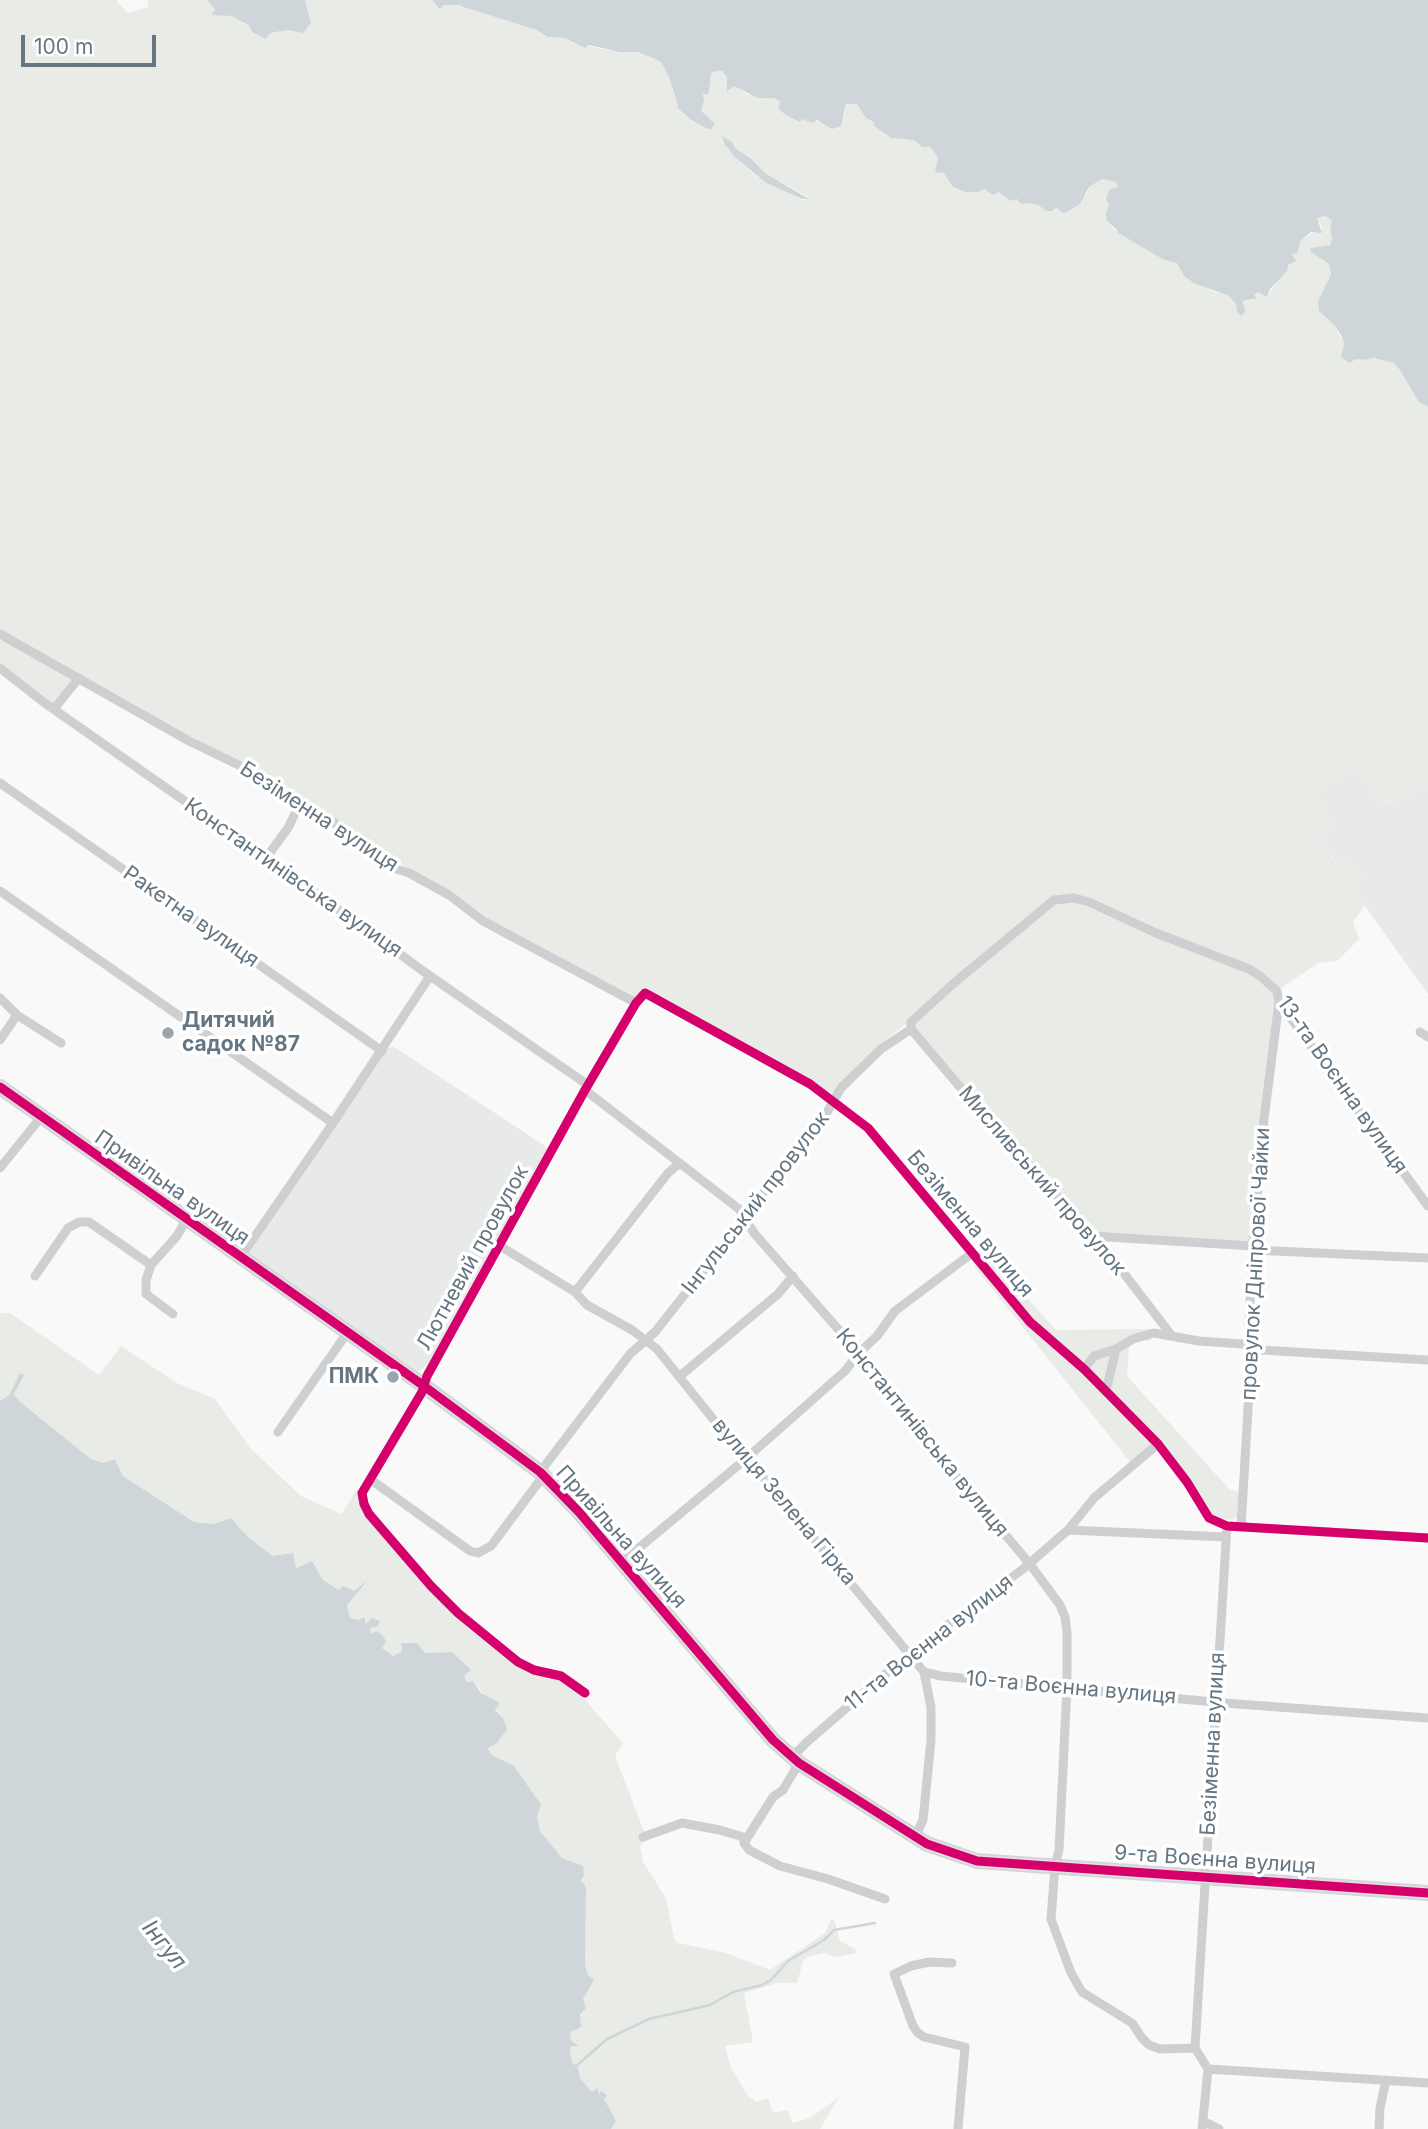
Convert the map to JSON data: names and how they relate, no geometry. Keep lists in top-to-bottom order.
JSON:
{
  "streets": {
    "street": [
      "Безіменна вулиця",
      "Константинівська вулиця",
      "Ракетна вулиця",
      "13-та Воєнна вулиця",
      "Мисливський провулок",
      "Привільна вулиця",
      "Інгульський провулок",
      "Лютневий провулок",
      "провулок Дніпрової Чайки",
      "вулиця Зелена Гірка",
      "11-та Воєнна вулиця",
      "10-та Воєнна вулиця",
      "9-та Воєнна вулиця"
    ]
  },
  "crossings": [
    ["Безіменна вулиця", "Константинівська вулиця"],
    ["Безіменна вулиця", "Інгульський провулок"],
    ["Безіменна вулиця", "Лютневий провулок"],
    ["Безіменна вулиця", "11-та Воєнна вулиця"],
    ["Безіменна вулиця", "10-та Воєнна вулиця"],
    ["Безіменна вулиця", "9-та Воєнна вулиця"],
    ["Константинівська вулиця", "Інгульський провулок"],
    ["Константинівська вулиця", "Лютневий провулок"],
    ["Константинівська вулиця", "11-та Воєнна вулиця"],
    ["Константинівська вулиця", "10-та Воєнна вулиця"],
    ["Константинівська вулиця", "9-та Воєнна вулиця"],
    ["13-та Воєнна вулиця", "Інгульський провулок"],
    ["13-та Воєнна вулиця", "провулок Дніпрової Чайки"],
    ["Мисливський провулок", "Інгульський провулок"],
    ["Привільна вулиця", "Інгульський провулок"],
    ["Привільна вулиця", "Лютневий провулок"],
    ["Привільна вулиця", "вулиця Зелена Гірка"],
    ["Привільна вулиця", "11-та Воєнна вулиця"],
    ["Привільна вулиця", "9-та Воєнна вулиця"],
    ["Інгульський провулок", "Лютневий провулок"],
    ["Інгульський провулок", "вулиця Зелена Гірка"],
    ["Лютневий провулок", "вулиця Зелена Гірка"],
    ["вулиця Зелена Гірка", "11-та Воєнна вулиця"],
    ["вулиця Зелена Гірка", "10-та Воєнна вулиця"]
  ],
  "water": ["Інгул"],
  "places": ["Дитячий садок №87", "ПМК"],
  "scale_bar": "100 m"
}
